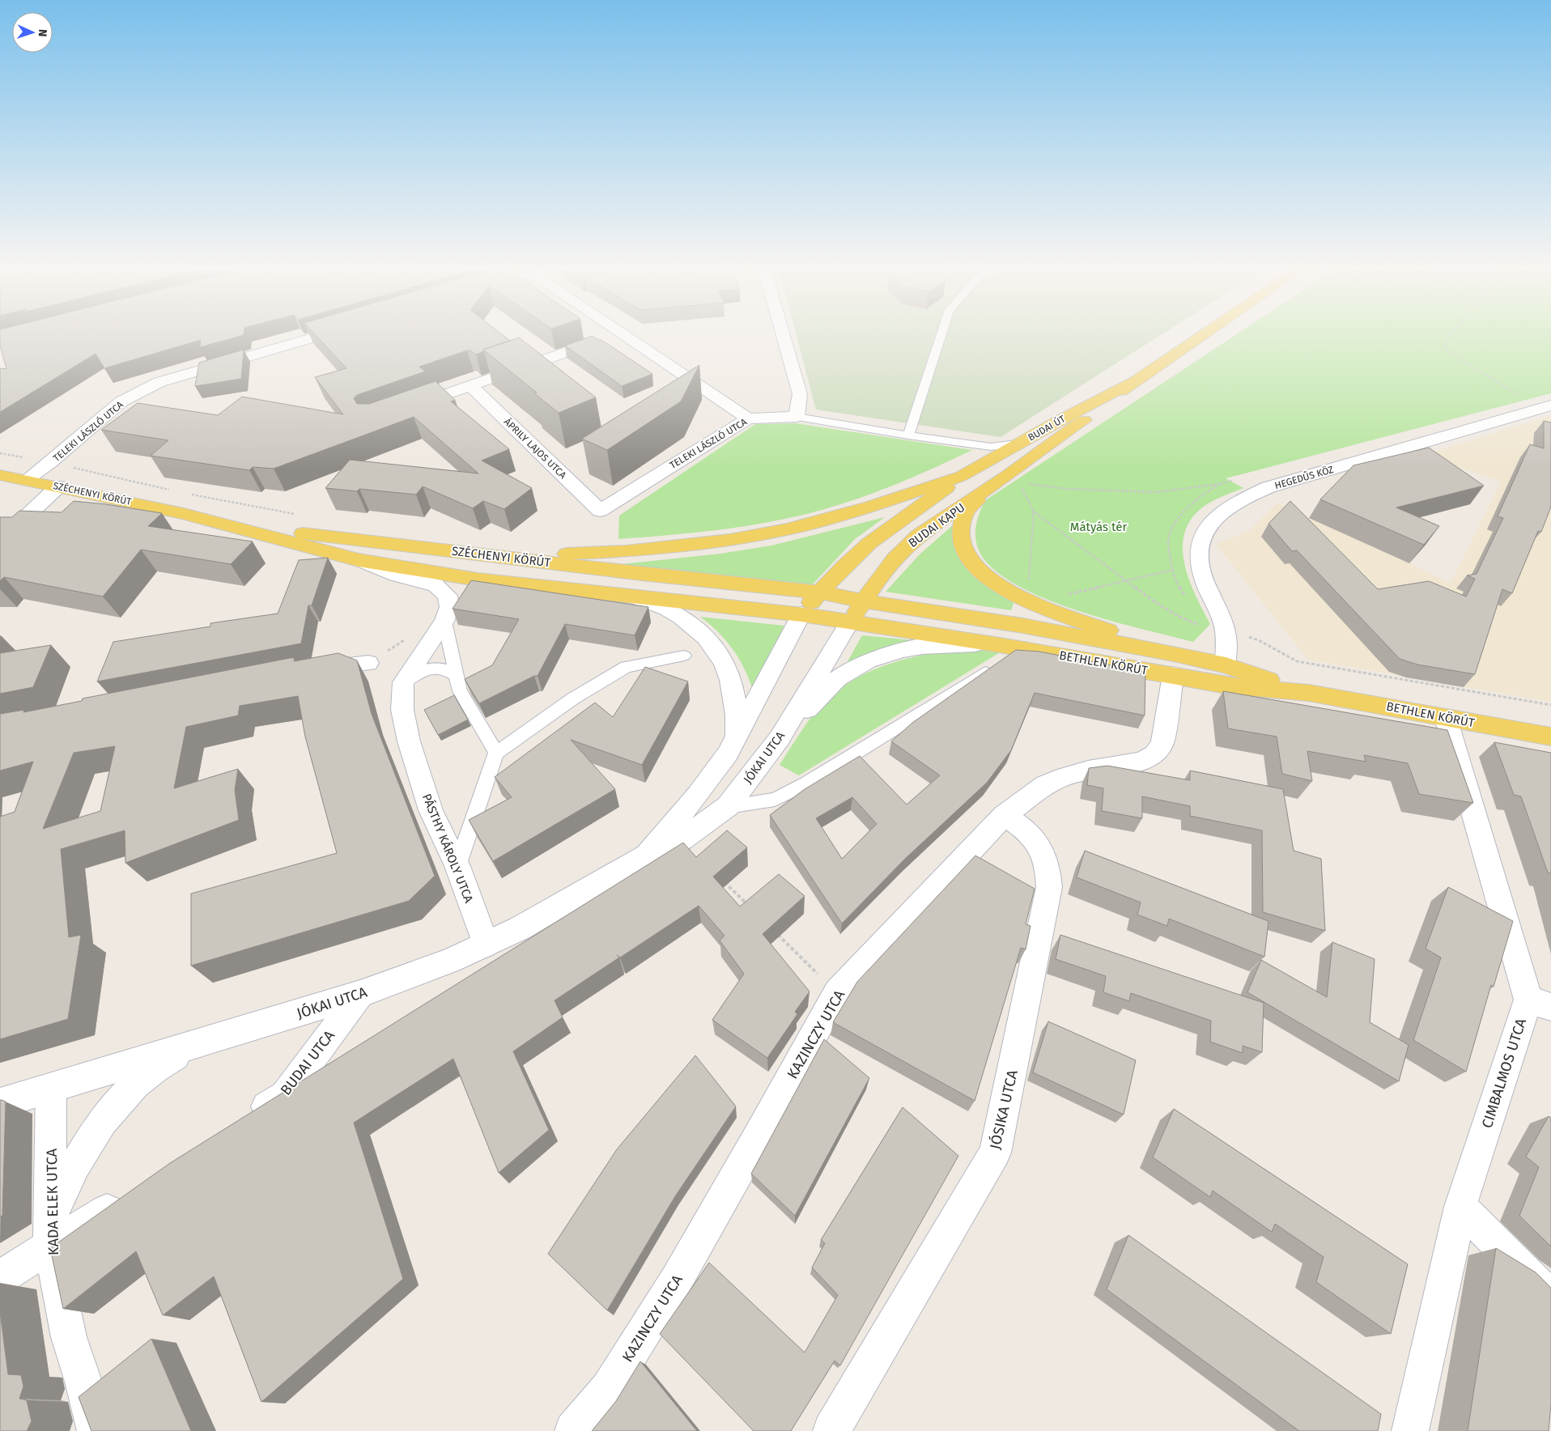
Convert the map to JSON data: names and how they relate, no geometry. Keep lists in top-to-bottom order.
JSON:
{
  "streets": {
    "main road": [
      "BUDAI ÚT",
      "SZÉCHENYI KÖRÚT",
      "BUDAI KAPU",
      "BETHLEN KÖRÚT"
    ],
    "street": [
      "TELEKI LÁSZLÓ UTCA",
      "ÁPRILY LAJOS UTCA",
      "HEGEDŰS KÖZ",
      "JÓKAI UTCA",
      "PÁSTHY KÁROLY UTCA",
      "KAZINCZY UTCA",
      "BUDAI UTCA",
      "CIMBALMOS UTCA",
      "JÓSIKA UTCA",
      "KADA ELEK UTCA"
    ]
  },
  "crossings": [
    ["BUDAI ÚT", "BUDAI KAPU"],
    ["TELEKI LÁSZLÓ UTCA", "ÁPRILY LAJOS UTCA"],
    ["TELEKI LÁSZLÓ UTCA", "SZÉCHENYI KÖRÚT"],
    ["HEGEDŰS KÖZ", "BETHLEN KÖRÚT"],
    ["SZÉCHENYI KÖRÚT", "JÓKAI UTCA"],
    ["BUDAI KAPU", "BETHLEN KÖRÚT"],
    ["BUDAI KAPU", "JÓKAI UTCA"],
    ["BETHLEN KÖRÚT", "JÓKAI UTCA"],
    ["BETHLEN KÖRÚT", "KAZINCZY UTCA"],
    ["BETHLEN KÖRÚT", "CIMBALMOS UTCA"],
    ["JÓKAI UTCA", "PÁSTHY KÁROLY UTCA"],
    ["JÓKAI UTCA", "BUDAI UTCA"],
    ["JÓKAI UTCA", "KADA ELEK UTCA"],
    ["KAZINCZY UTCA", "JÓSIKA UTCA"]
  ],
  "parks": ["Mátyás tér"],
  "north": "right"
}
